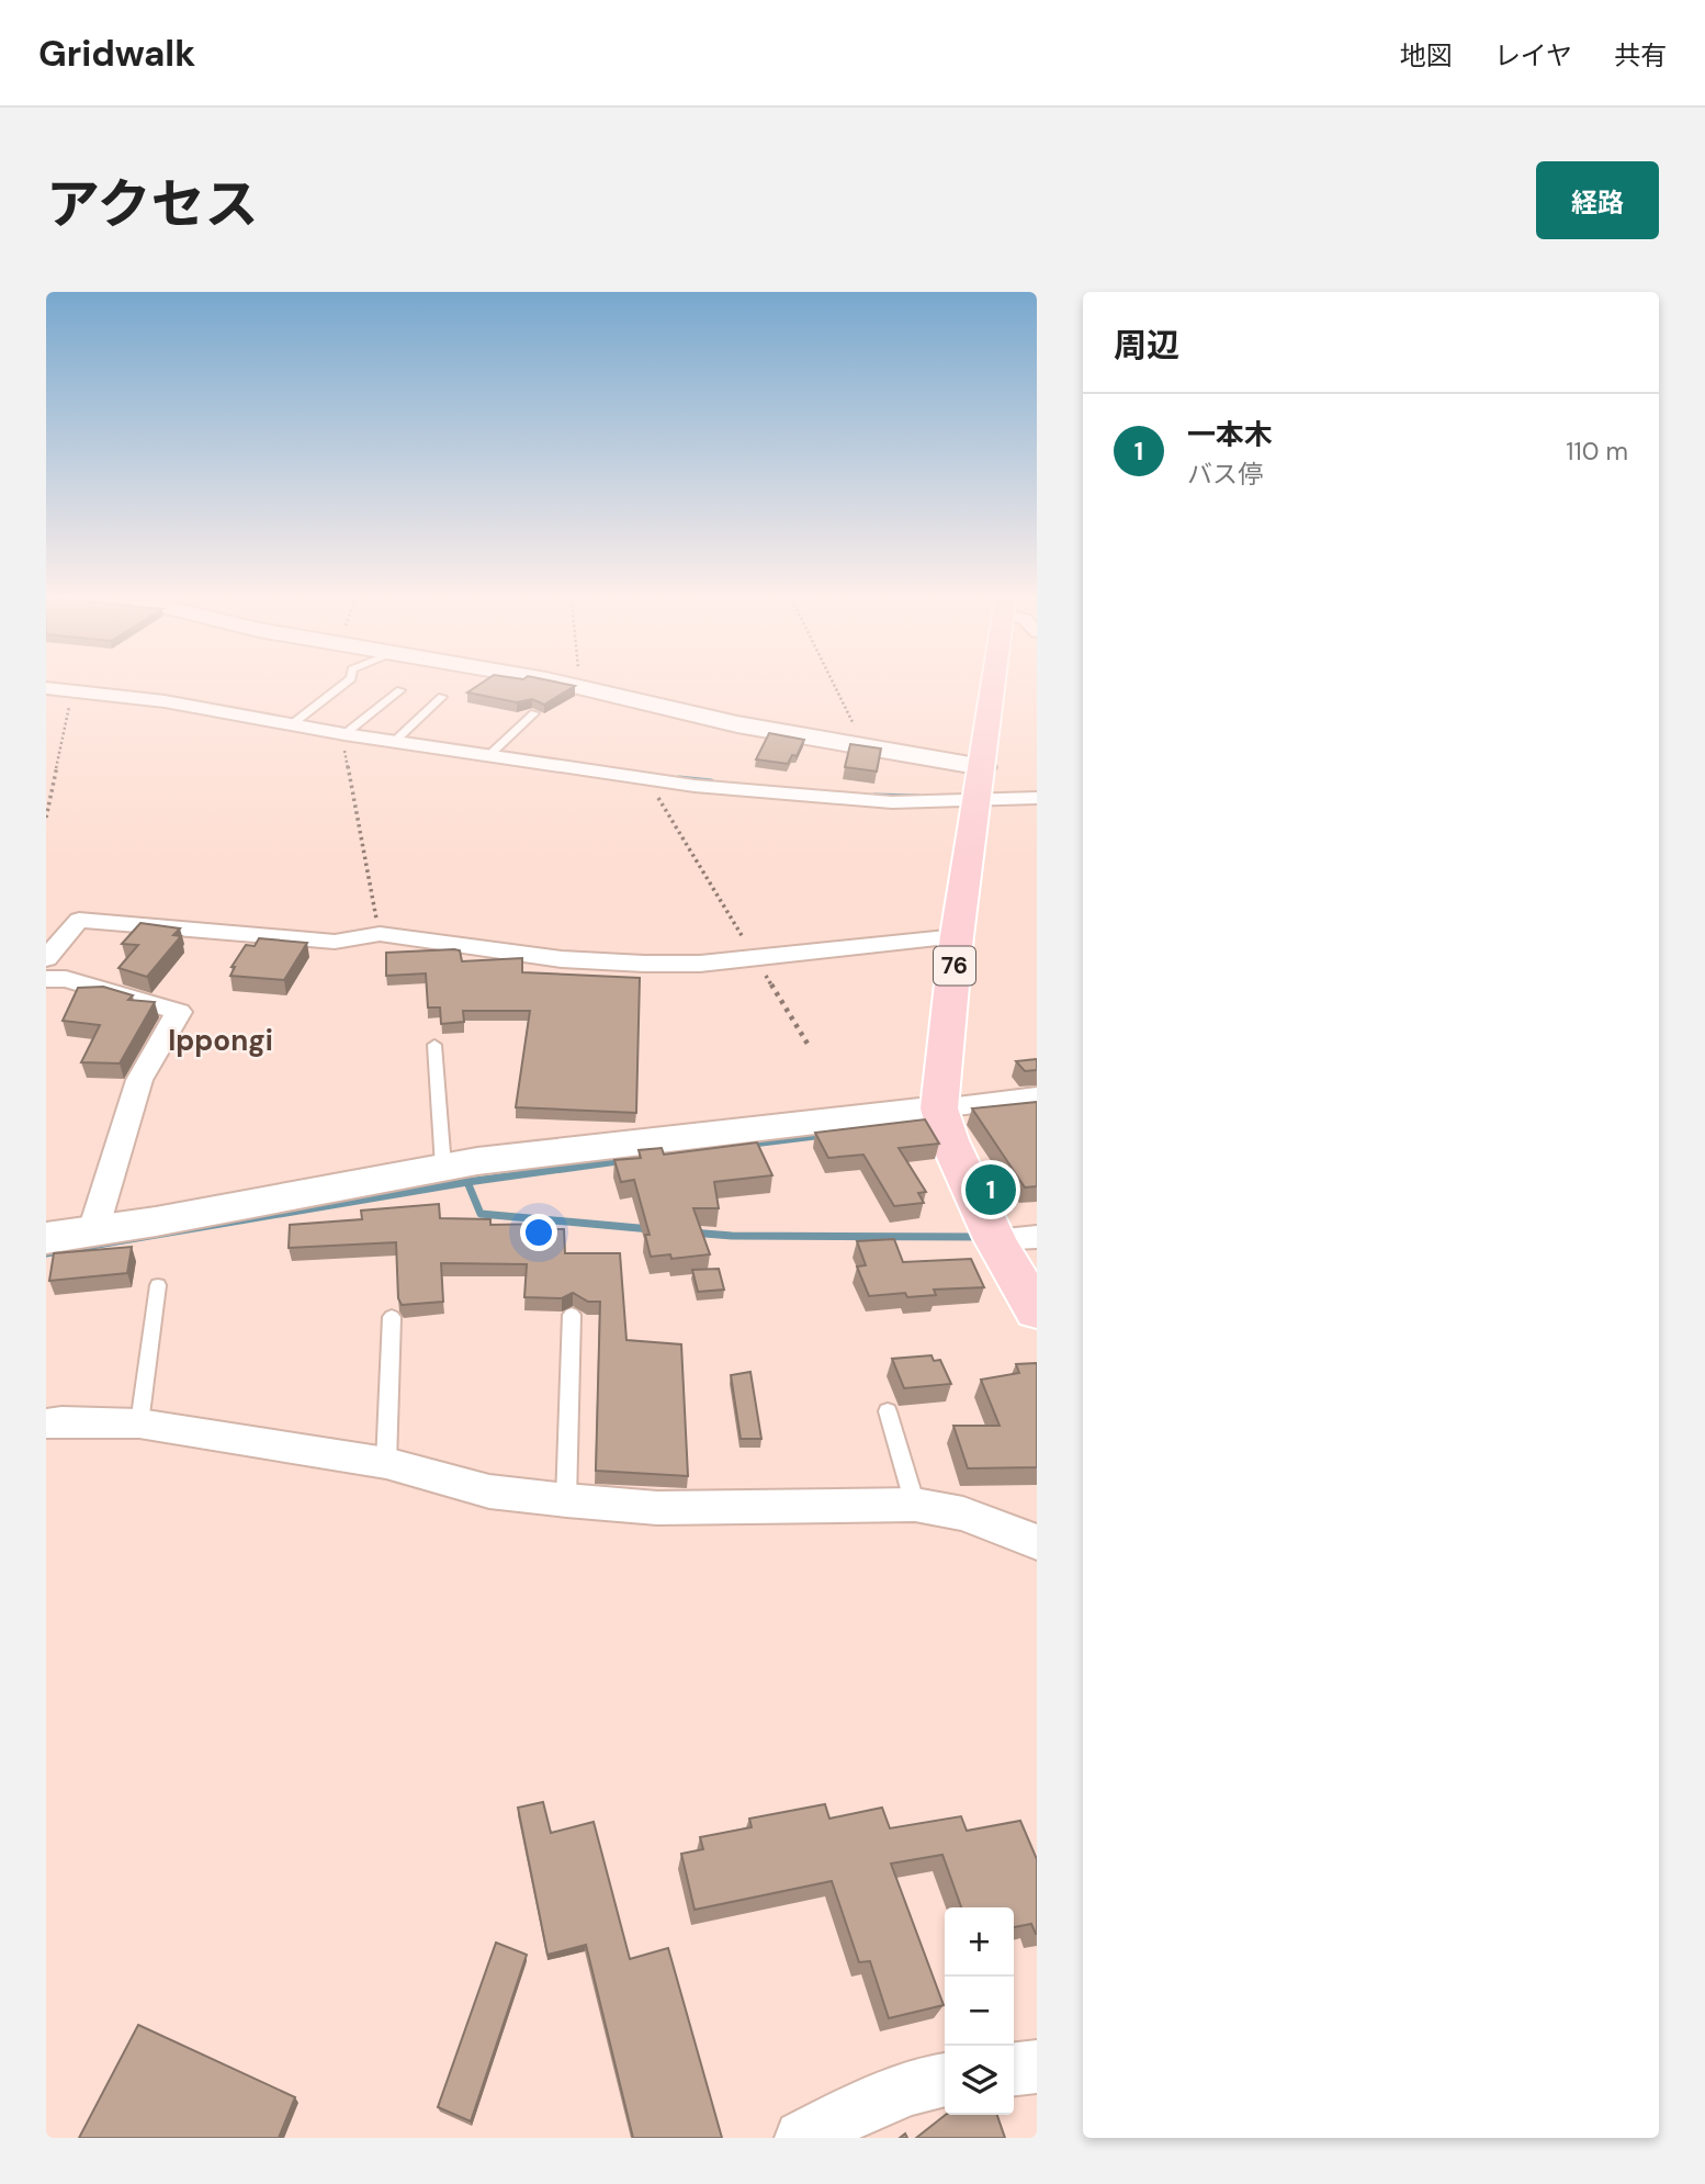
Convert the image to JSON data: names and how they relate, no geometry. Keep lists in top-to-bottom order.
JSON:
{
  "streets": {
    "main road": ["76"]
  },
  "districts": ["Ippongi"],
  "page": {
    "header": "Gridwalk",
    "nav": ["地図", "レイヤ", "共有"],
    "title": "アクセス",
    "buttons": "経路",
    "heading": "周辺",
    "list": [
      {
        "mark": "1",
        "name": "一本木",
        "note": "バス停",
        "value": "110 m"
      }
    ],
    "pins": "1",
    "map_buttons": ["+", "−"]
  }
}
